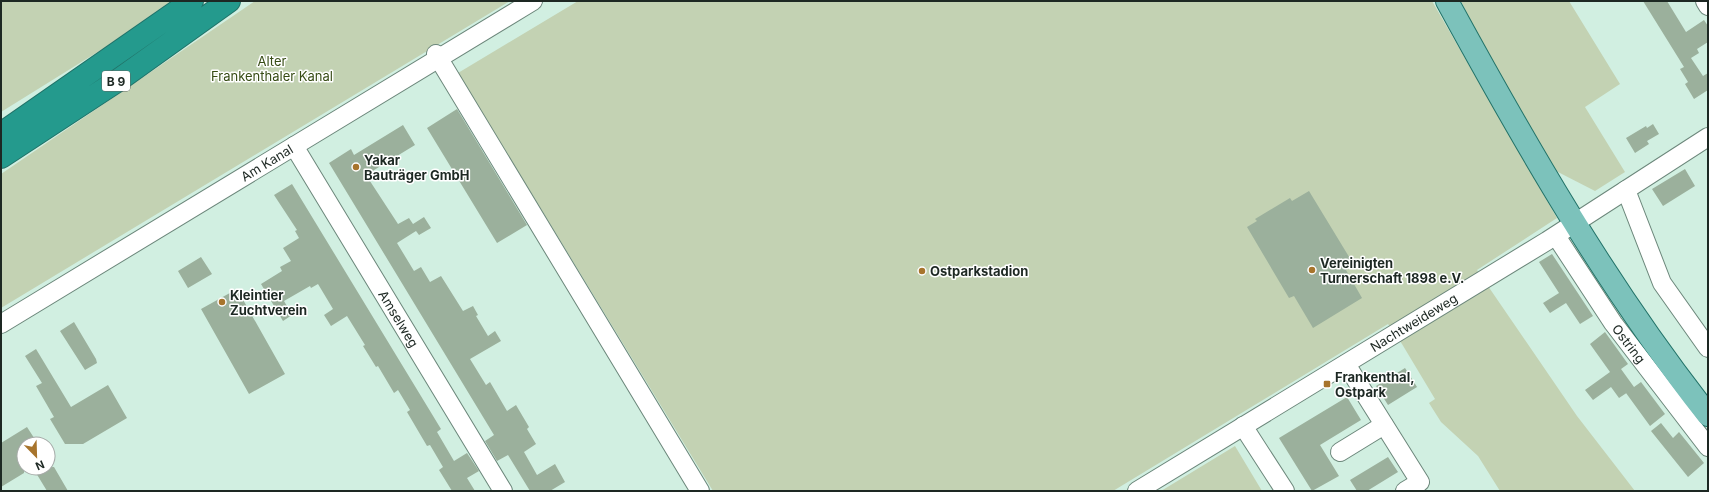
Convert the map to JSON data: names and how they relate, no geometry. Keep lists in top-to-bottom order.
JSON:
{
  "streets": {
    "highway": ["B 9"],
    "main road": ["Ostring"],
    "street": ["Am Kanal", "Amselweg", "Nachtweideweg"]
  },
  "crossings": [
    ["Am Kanal", "Amselweg"],
    ["Nachtweideweg", "Ostring"]
  ],
  "parks": ["Alter Frankenthaler Kanal"],
  "places": {
    "other": [
      "Yakar Bauträger GmbH",
      "Vereinigten Turnerschaft 1898 e.V.",
      "Ostparkstadion",
      "Kleintier Zuchtverein"
    ],
    "transit": ["Frankenthal, Ostpark"]
  },
  "north": "bottom right"
}
